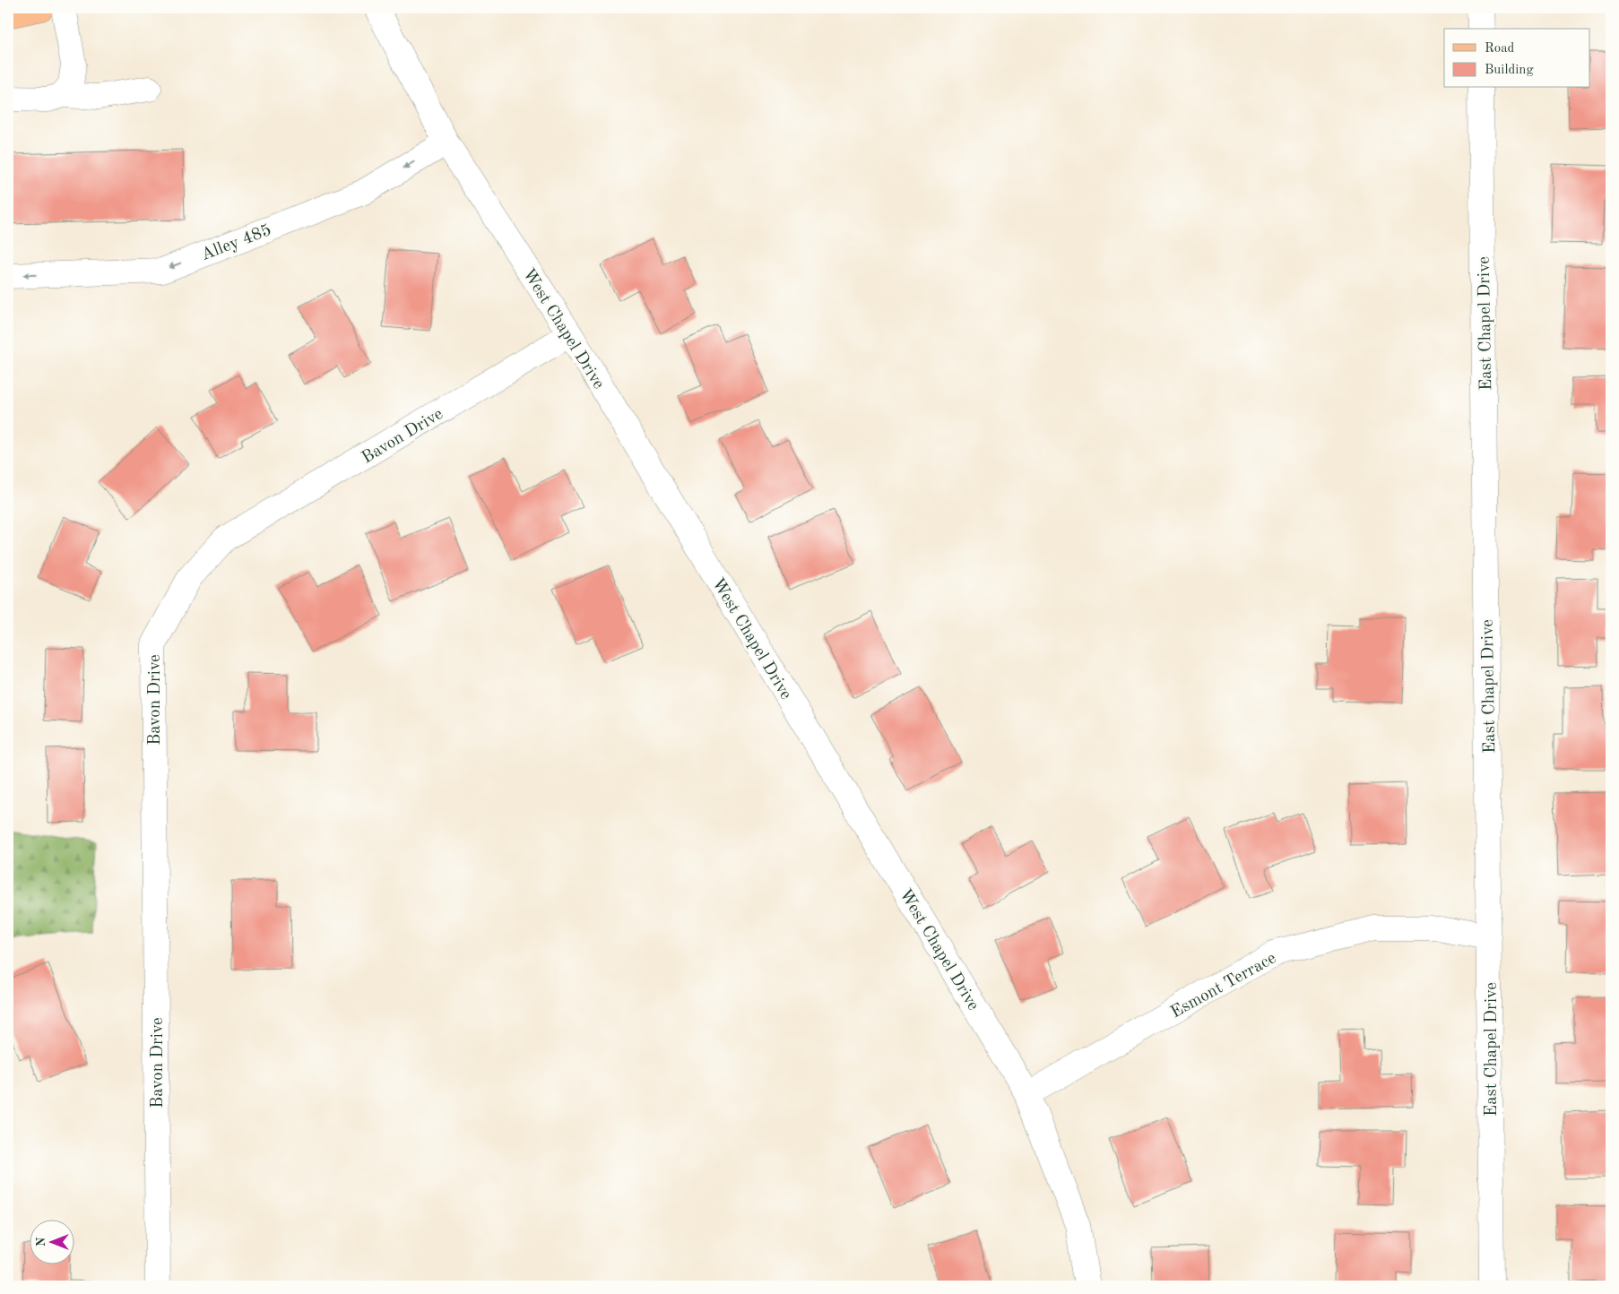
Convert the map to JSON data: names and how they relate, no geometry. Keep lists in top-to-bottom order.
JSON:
{
  "streets": {
    "street": [
      "Alley 485",
      "East Chapel Drive",
      "West Chapel Drive",
      "Bavon Drive",
      "Esmont Terrace"
    ]
  },
  "crossings": [
    ["Alley 485", "West Chapel Drive"],
    ["East Chapel Drive", "Esmont Terrace"],
    ["West Chapel Drive", "Bavon Drive"],
    ["West Chapel Drive", "Esmont Terrace"]
  ],
  "legend": ["Road", "Building"],
  "north": "left"
}
